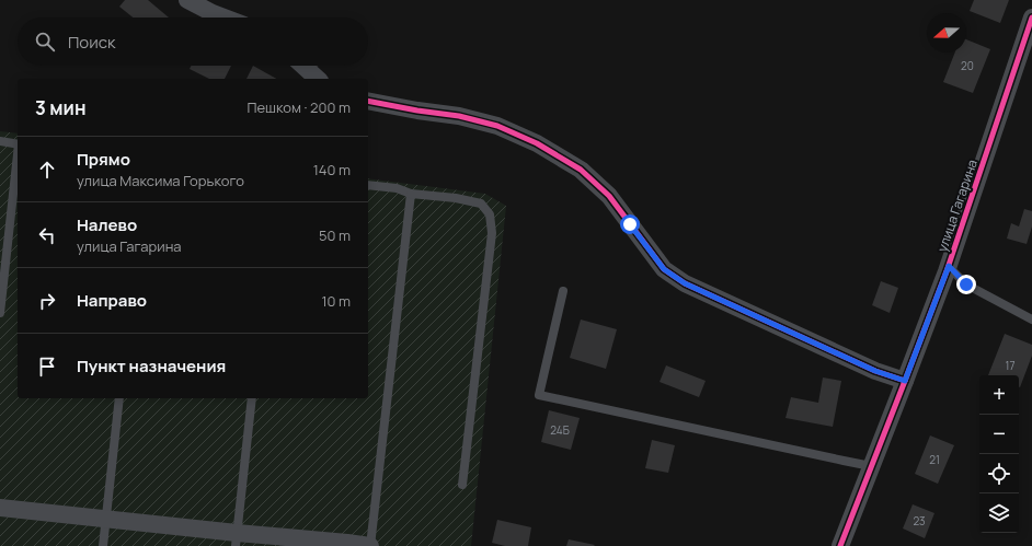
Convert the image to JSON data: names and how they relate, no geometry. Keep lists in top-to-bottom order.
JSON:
{
  "streets": {
    "street": ["улица Гагарина"]
  },
  "house_numbers": [
    "20",
    "17",
    "24Б",
    "21",
    "23"
  ],
  "north": "left",
  "page": {
    "search": "Поиск",
    "heading": ["3 мин", "Пешком · 200 m"],
    "list": [
      ["Прямо", "улица Максима Горького", "140 m"],
      ["Налево", "улица Гагарина", "50 m"],
      ["Направо", "10 m"],
      "Пункт назначения"
    ],
    "map_buttons": ["+", "−"]
  }
}
